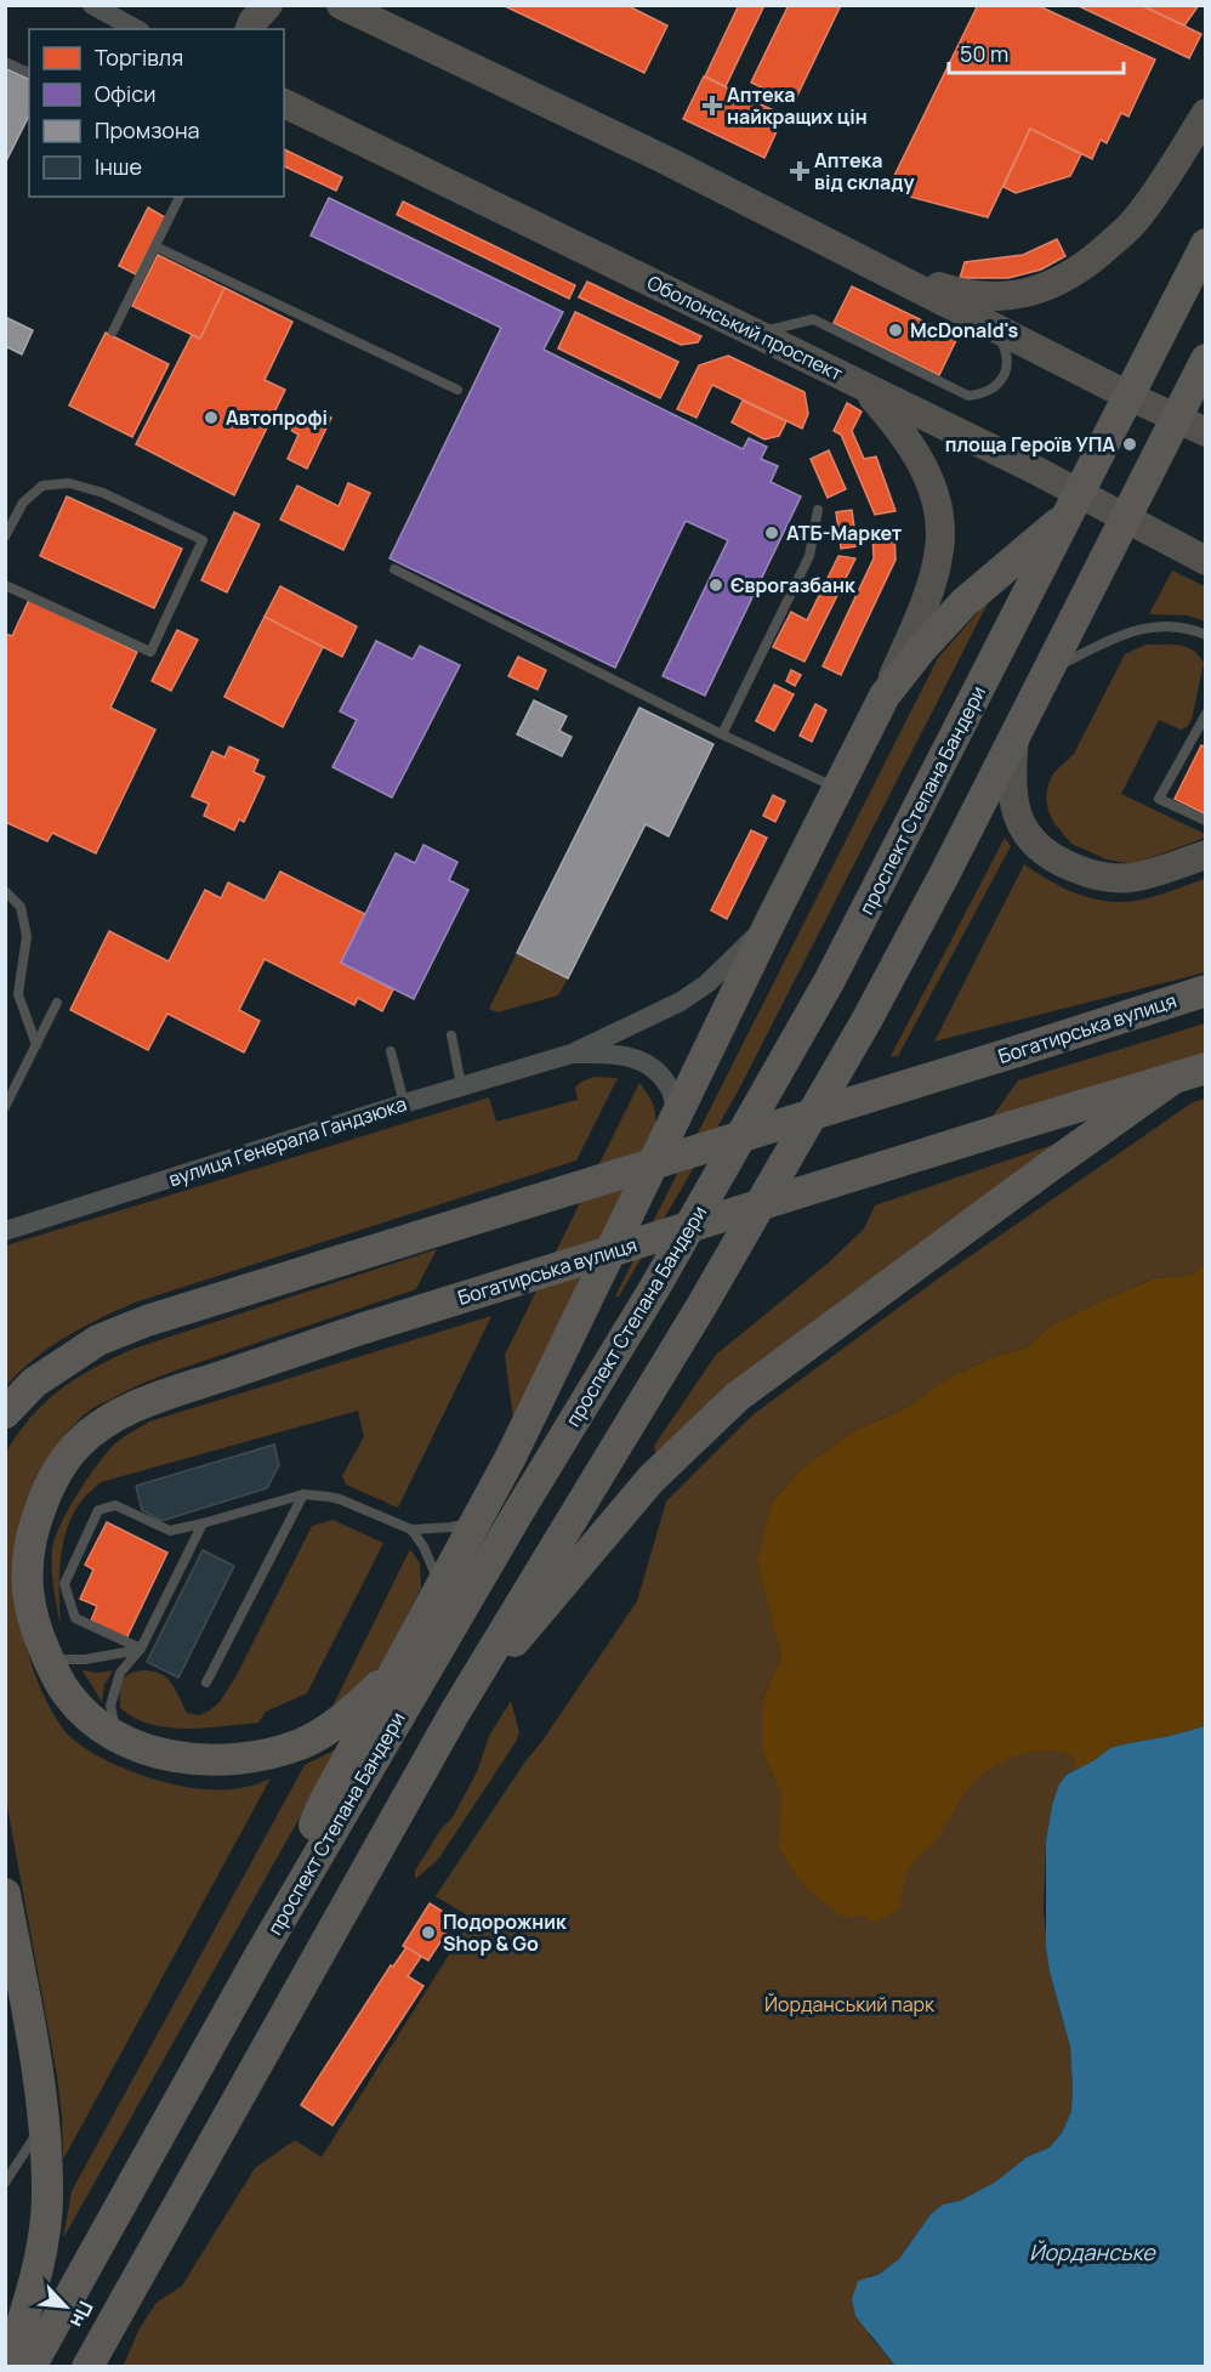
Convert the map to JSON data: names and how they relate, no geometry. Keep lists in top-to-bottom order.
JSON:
{
  "streets": {
    "main road": ["Оболонський проспект", "проспект Степана Бандери", "Богатирська вулиця"],
    "street": ["вулиця Генерала Гандзюка"]
  },
  "crossings": [
    ["Оболонський проспект", "проспект Степана Бандери"]
  ],
  "water": ["Йорданське"],
  "parks": ["Йорданський парк"],
  "places": {
    "health": ["Аптека найкращих цін", "Аптека від складу"],
    "other": [
      "McDonald's",
      "Автопрофі",
      "площа Героїв УПА",
      "АТБ-Маркет",
      "Єврогазбанк",
      "Подорожник Shop & Go"
    ]
  },
  "legend": [
    "Торгівля",
    "Офіси",
    "Промзона",
    "Інше"
  ],
  "scale_bar": "50 m",
  "north": "bottom right"
}
